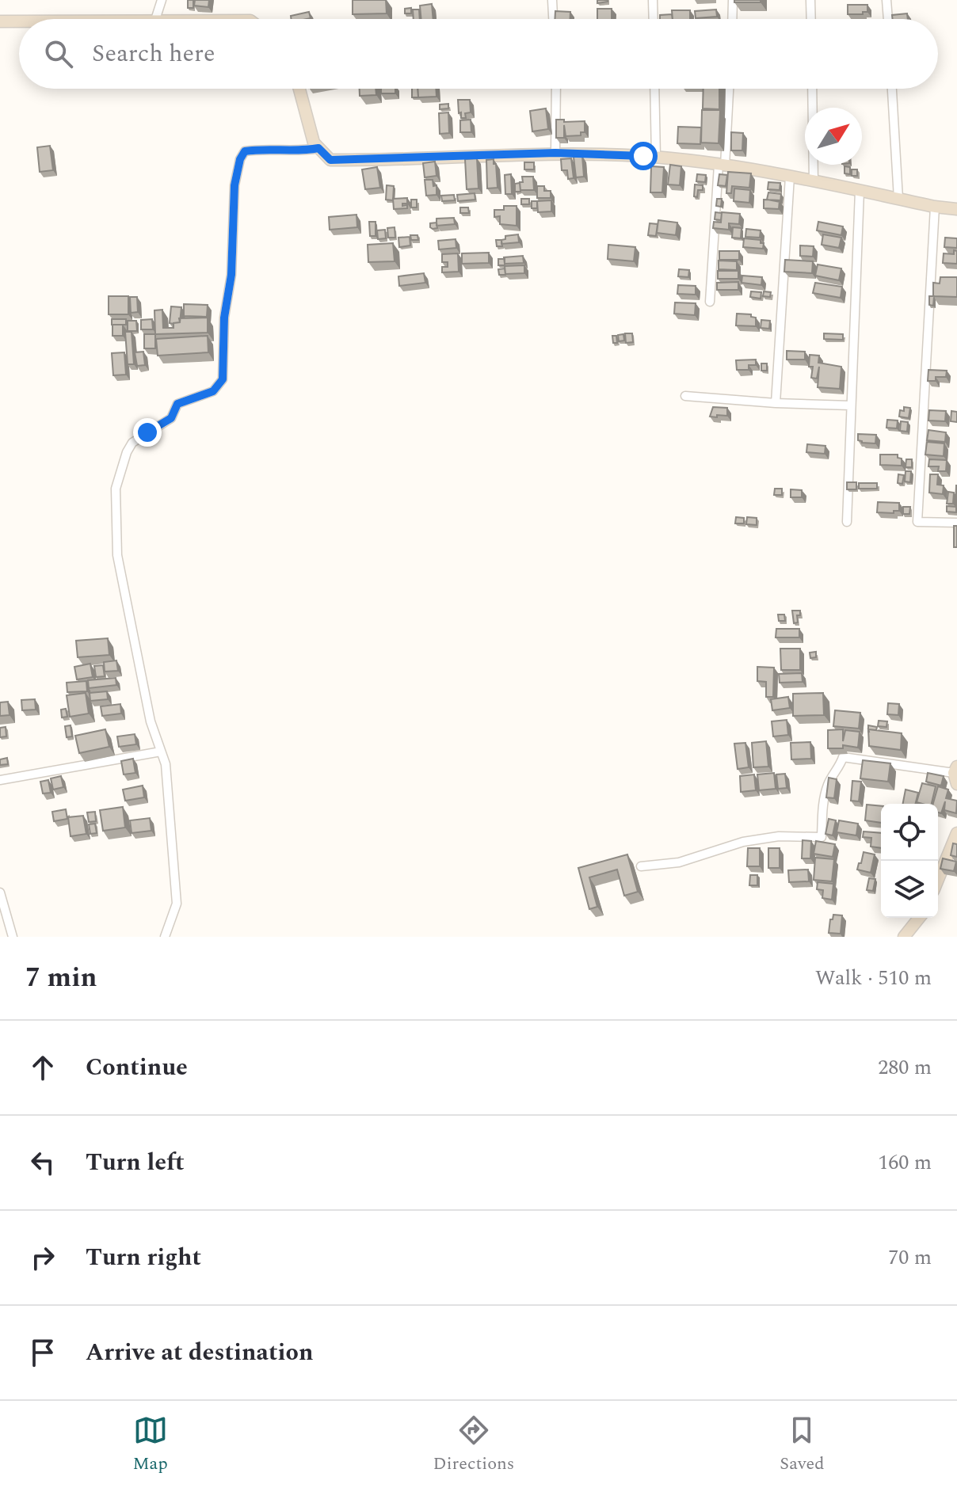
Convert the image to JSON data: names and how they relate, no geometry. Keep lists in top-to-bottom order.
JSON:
{
  "north": "top right",
  "page": {
    "search": "Search here",
    "heading": ["7 min", "Walk · 510 m"],
    "list": [
      ["Continue", "280 m"],
      ["Turn left", "160 m"],
      ["Turn right", "70 m"],
      "Arrive at destination"
    ],
    "nav": ["Map", "Directions", "Saved"]
  }
}
